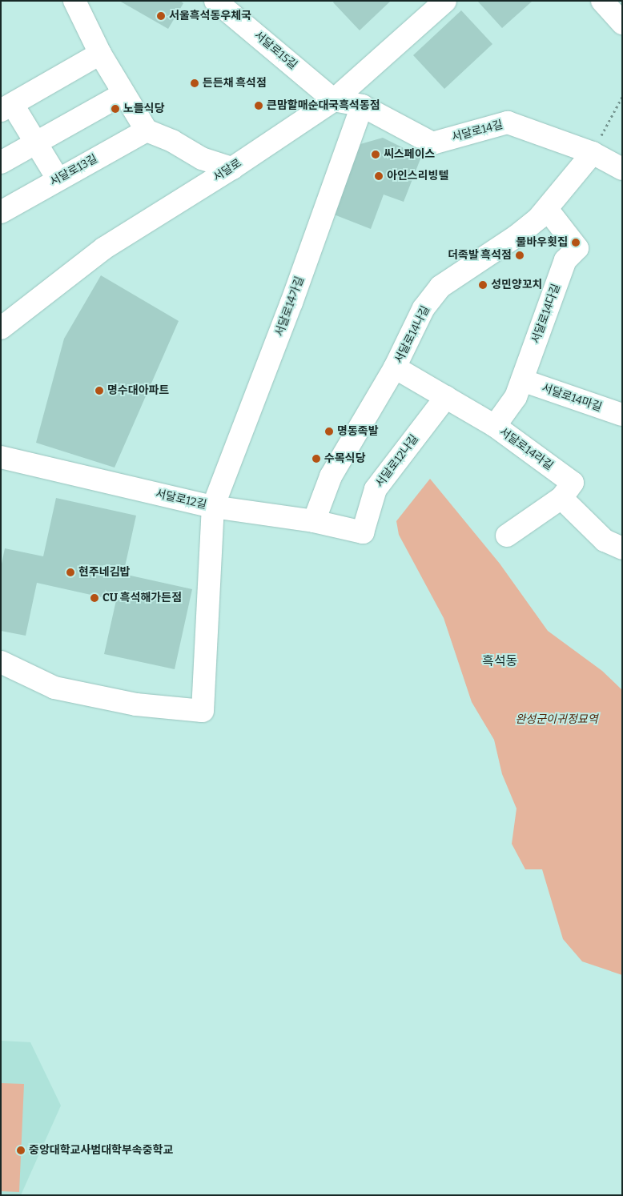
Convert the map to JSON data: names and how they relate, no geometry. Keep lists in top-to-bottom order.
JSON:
{
  "streets": {
    "street": [
      "서달로15길",
      "서달로14길",
      "서달로13길",
      "서달로",
      "서달로14가길",
      "서달로14다길",
      "서달로14나길",
      "서달로14마길",
      "서달로14라길",
      "서달로12나길",
      "서달로12길"
    ]
  },
  "crossings": [
    ["서달로15길", "서달로14길"],
    ["서달로15길", "서달로"],
    ["서달로14길", "서달로"],
    ["서달로14길", "서달로14가길"],
    ["서달로14길", "서달로14나길"],
    ["서달로14가길", "서달로12길"],
    ["서달로14다길", "서달로14나길"],
    ["서달로14다길", "서달로14마길"],
    ["서달로14다길", "서달로14라길"],
    ["서달로14나길", "서달로14라길"],
    ["서달로14나길", "서달로12길"],
    ["서달로14라길", "서달로12나길"],
    ["서달로12나길", "서달로12길"]
  ],
  "districts": ["흑석동"],
  "parks": ["완성군이귀정묘역"],
  "places": [
    "서울흑석동우체국",
    "든든채 흑석점",
    "큰맘할매순대국흑석동점",
    "노들식당",
    "씨스페이스",
    "아인스리빙텔",
    "물바우횟집",
    "더족발 흑석점",
    "성민양꼬치",
    "명수대아파트",
    "명동족발",
    "수목식당",
    "현주네김밥",
    "CU 흑석해가든점",
    "중앙대학교사범대학부속중학교"
  ]
}
